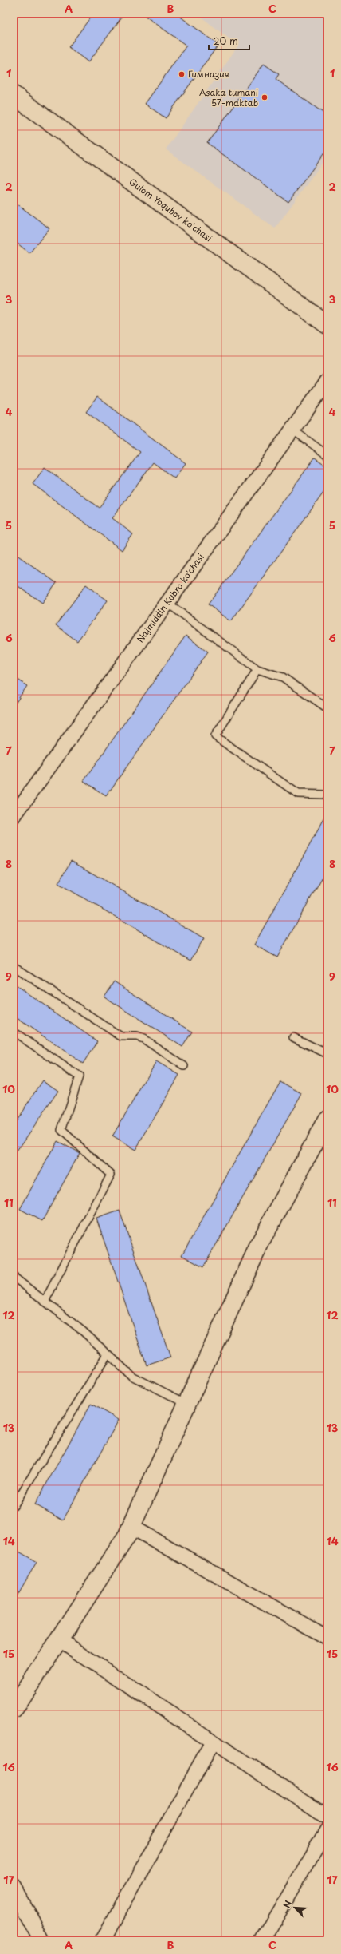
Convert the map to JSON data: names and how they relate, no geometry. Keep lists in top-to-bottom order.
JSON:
{
  "streets": {
    "street": ["Gulom Yoqubov ko'chasi", "Najmiddin Kubro ko'chasi"]
  },
  "places": ["Гимназия", "Asaka tumani 57-maktab"],
  "scale_bar": "20 m",
  "north": "top left",
  "grid": {
    "columns": ["A", "B", "C"],
    "rows": [
      "1",
      "2",
      "3",
      "4",
      "5",
      "6",
      "7",
      "8",
      "9",
      "10",
      "11",
      "12",
      "13",
      "14",
      "15",
      "16",
      "17"
    ]
  }
}
